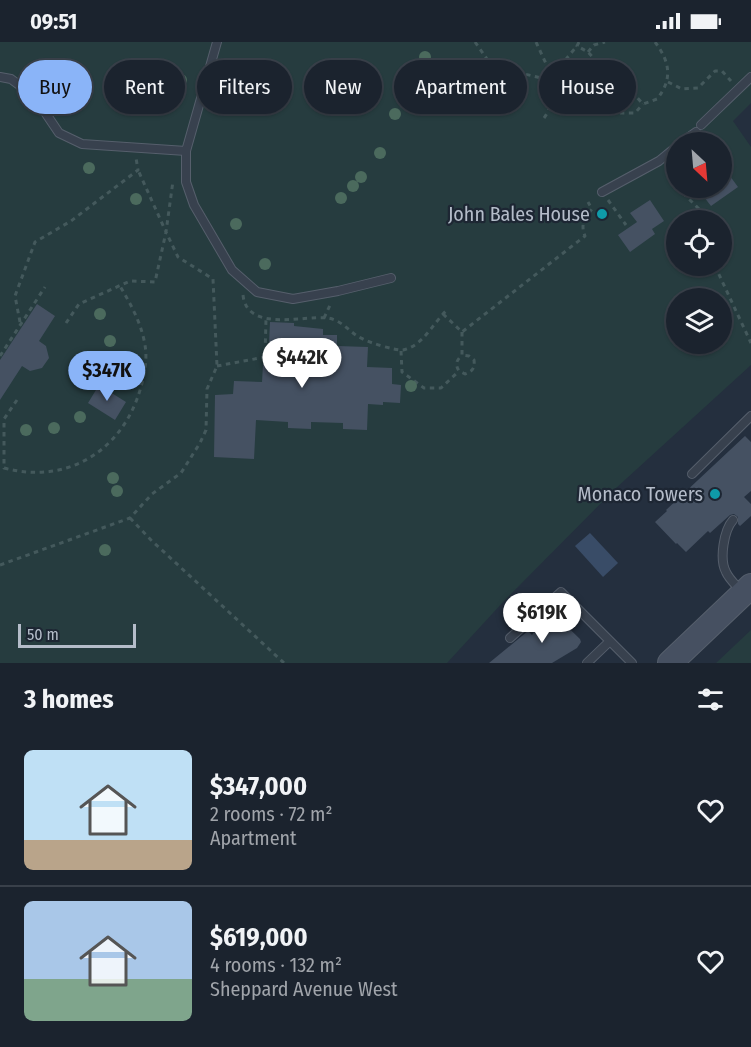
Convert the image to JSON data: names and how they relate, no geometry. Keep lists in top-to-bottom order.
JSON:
{
  "places": ["John Bales House", "Monaco Towers"],
  "scale_bar": "50 m",
  "north": "bottom right",
  "page": {
    "status": "09:51",
    "chip": [
      "Buy",
      "Rent",
      "Filters",
      "New",
      "Apartment",
      "House"
    ],
    "price": ["$442K", "$347K", "$619K"],
    "scale": "50 m",
    "heading": "3 homes",
    "list": [
      {
        "name": "$347,000",
        "note": "2 rooms · 72 m² · Apartment"
      },
      {
        "name": "$619,000",
        "note": "4 rooms · 132 m² · Sheppard Avenue West"
      }
    ]
  }
}
